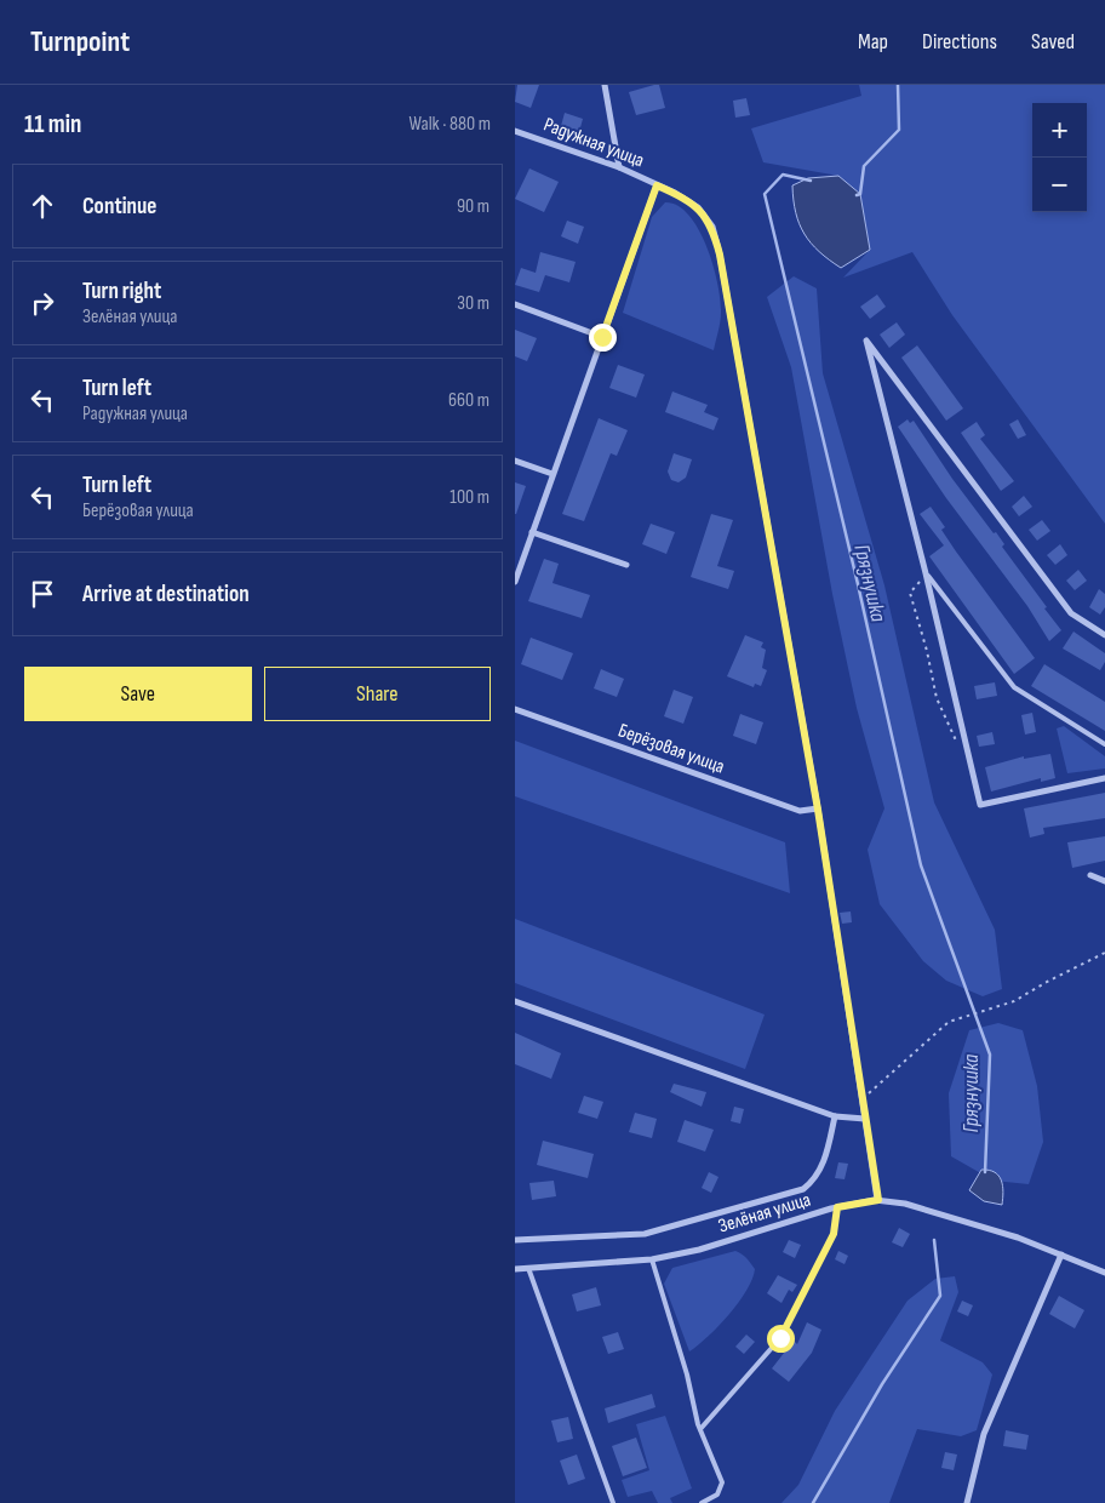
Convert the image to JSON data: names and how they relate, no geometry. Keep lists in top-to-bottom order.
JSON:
{
  "streets": {
    "street": ["Радужная улица", "Берёзовая улица", "Зелёная улица"]
  },
  "crossings": [
    ["Радужная улица", "Берёзовая улица"],
    ["Радужная улица", "Зелёная улица"]
  ],
  "water": ["Грязнушка"],
  "page": {
    "header": "Turnpoint",
    "nav": ["Map", "Directions", "Saved"],
    "heading": ["11 min", "Walk · 880 m"],
    "map_buttons": ["+", "−"],
    "list": [
      ["Continue", "90 m"],
      ["Turn right", "Зелёная улица", "30 m"],
      ["Turn left", "Радужная улица", "660 m"],
      ["Turn left", "Берёзовая улица", "100 m"],
      "Arrive at destination"
    ],
    "buttons": ["Save", "Share"]
  }
}
